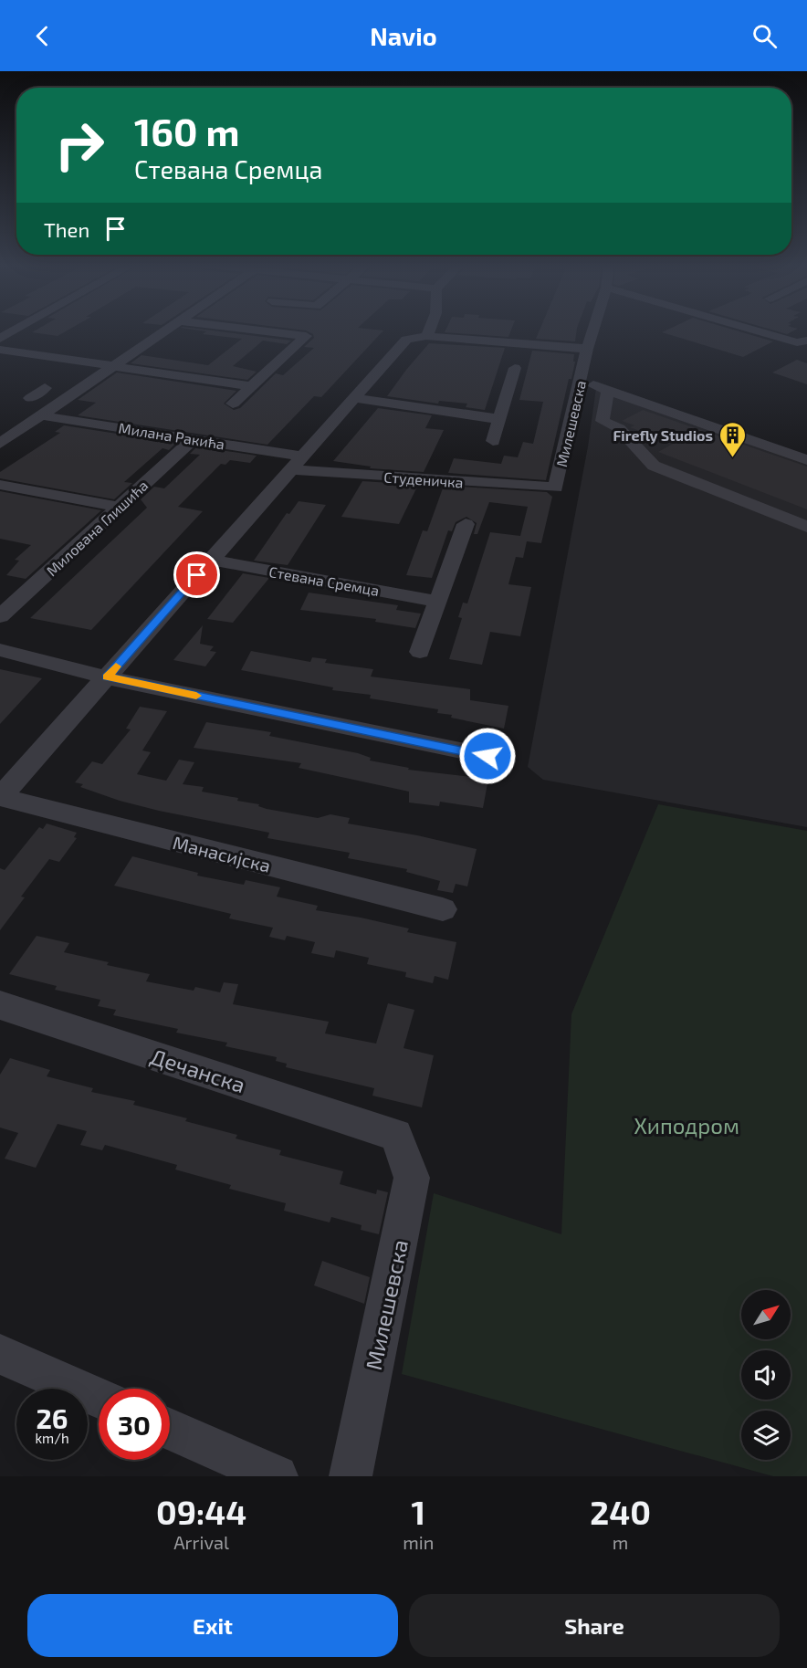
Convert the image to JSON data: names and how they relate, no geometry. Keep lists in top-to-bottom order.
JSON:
{
  "streets": {
    "street": [
      "Милешевска",
      "Милана Ракића",
      "Студеничка",
      "Милована Глишића",
      "Стевана Сремца",
      "Манасијска",
      "Дечанска"
    ]
  },
  "crossings": [
    ["Милешевска", "Студеничка"],
    ["Милешевска", "Дечанска"],
    ["Милана Ракића", "Студеничка"],
    ["Милана Ракића", "Милована Глишића"]
  ],
  "parks": ["Хиподром"],
  "places": {
    "building": ["Firefly Studios"]
  },
  "north": "top right",
  "page": {
    "header": "Navio",
    "turn": ["160 m", "Стевана Сремца"],
    "then": "Then",
    "speed": "26 km/h",
    "limit": "30",
    "eta": [
      "09:44",
      "Arrival",
      "1",
      "min",
      "240",
      "m"
    ],
    "buttons": ["Exit", "Share"]
  }
}
